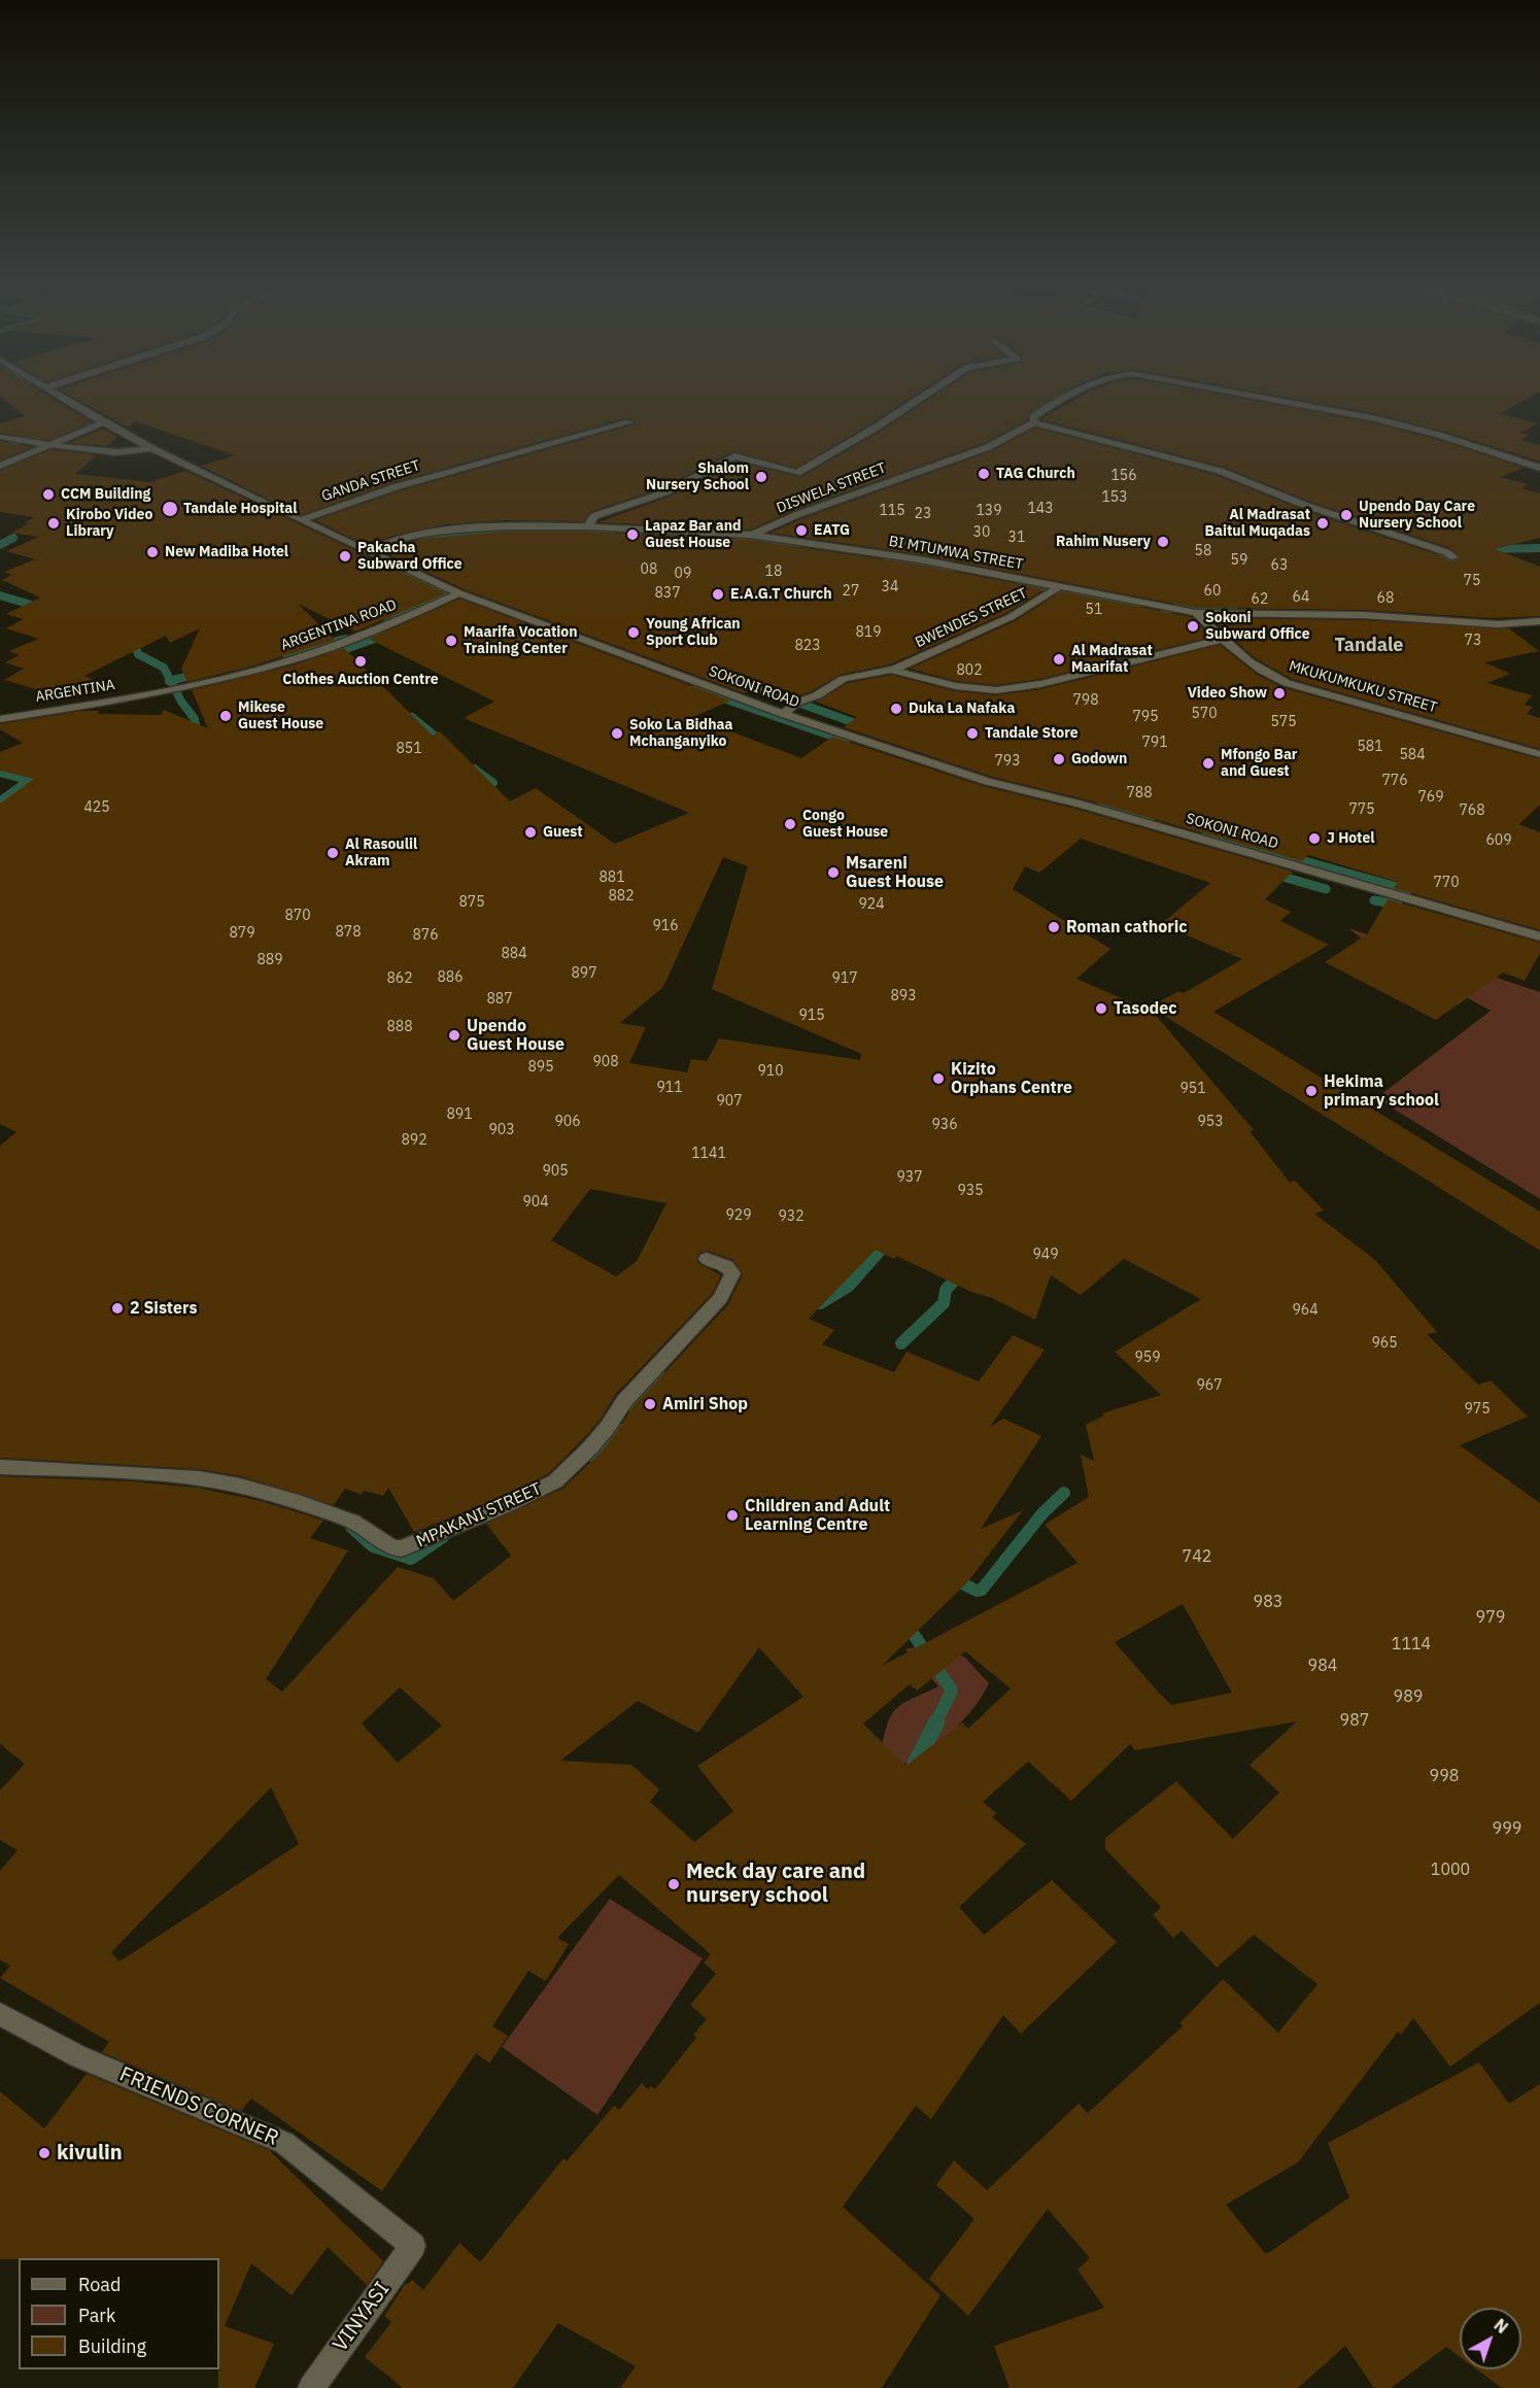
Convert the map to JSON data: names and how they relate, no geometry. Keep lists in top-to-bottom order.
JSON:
{
  "streets": {
    "street": [
      "GANDA STREET",
      "DISWELA STREET",
      "BI MTUMWA STREET",
      "BWENDES STREET",
      "ARGENTINA ROAD",
      "SOKONI ROAD",
      "MKUKUMKUKU STREET",
      "ARGENTINA",
      "MPAKANI STREET",
      "FRIENDS CORNER",
      "VINYASI"
    ]
  },
  "crossings": [
    ["GANDA STREET", "SOKONI ROAD"],
    ["DISWELA STREET", "BI MTUMWA STREET"],
    ["BI MTUMWA STREET", "BWENDES STREET"],
    ["BI MTUMWA STREET", "SOKONI ROAD"],
    ["BI MTUMWA STREET", "MKUKUMKUKU STREET"],
    ["ARGENTINA ROAD", "SOKONI ROAD"],
    ["ARGENTINA ROAD", "ARGENTINA"],
    ["FRIENDS CORNER", "VINYASI"]
  ],
  "districts": ["Tandale"],
  "places": [
    "TAG Church",
    "Shalom Nursery School",
    "CCM Building",
    "Tandale Hospital",
    "Upendo Day Care Nursery School",
    "Kirobo Video Library",
    "Al Madrasat Baitul Muqadas",
    "EATG",
    "Lapaz Bar and Guest House",
    "Rahim Nusery",
    "New Madiba Hotel",
    "Pakacha Subward Office",
    "E.A.G.T Church",
    "Sokoni Subward Office",
    "Young African Sport Club",
    "Maarifa Vocation Training Center",
    "Al Madrasat Maarifat",
    "Clothes Auction Centre",
    "Video Show",
    "Duka La Nafaka",
    "Mikese Guest House",
    "Soko La Bidhaa Mchanganyiko",
    "Tandale Store",
    "Godown",
    "Mfongo Bar and Guest",
    "Congo Guest House",
    "Guest",
    "J Hotel",
    "Al Rasoulil Akram",
    "Msareni Guest House",
    "Roman cathoric",
    "Tasodec",
    "Upendo Guest House",
    "Kizito Orphans Centre",
    "Hekima primary school",
    "2 Sisters",
    "Amiri Shop",
    "Children and Adult Learning Centre",
    "Meck day care and nursery school",
    "kivulin"
  ],
  "house_numbers": [
    "156",
    "153",
    "143",
    "115",
    "139",
    "23",
    "30",
    "31",
    "58",
    "59",
    "63",
    "08",
    "18",
    "09",
    "75",
    "34",
    "27",
    "60",
    "837",
    "64",
    "68",
    "62",
    "51",
    "819",
    "73",
    "823",
    "802",
    "798",
    "570",
    "795",
    "575",
    "791",
    "581",
    "851",
    "584",
    "793",
    "776",
    "788",
    "769",
    "425",
    "775",
    "768",
    "609",
    "881",
    "770",
    "882",
    "875",
    "924",
    "870",
    "916",
    "878",
    "879",
    "876",
    "884",
    "889",
    "897",
    "886",
    "862",
    "917",
    "893",
    "887",
    "915",
    "888",
    "908",
    "895",
    "910",
    "911",
    "951",
    "907",
    "891",
    "906",
    "953",
    "936",
    "903",
    "892",
    "1141",
    "905",
    "937",
    "935",
    "904",
    "929",
    "932",
    "949",
    "964",
    "965",
    "959",
    "967",
    "975",
    "742",
    "983",
    "979",
    "1114",
    "984",
    "989",
    "987",
    "998",
    "999",
    "1000"
  ],
  "legend": ["Road", "Park", "Building"],
  "north": "top right"
}
